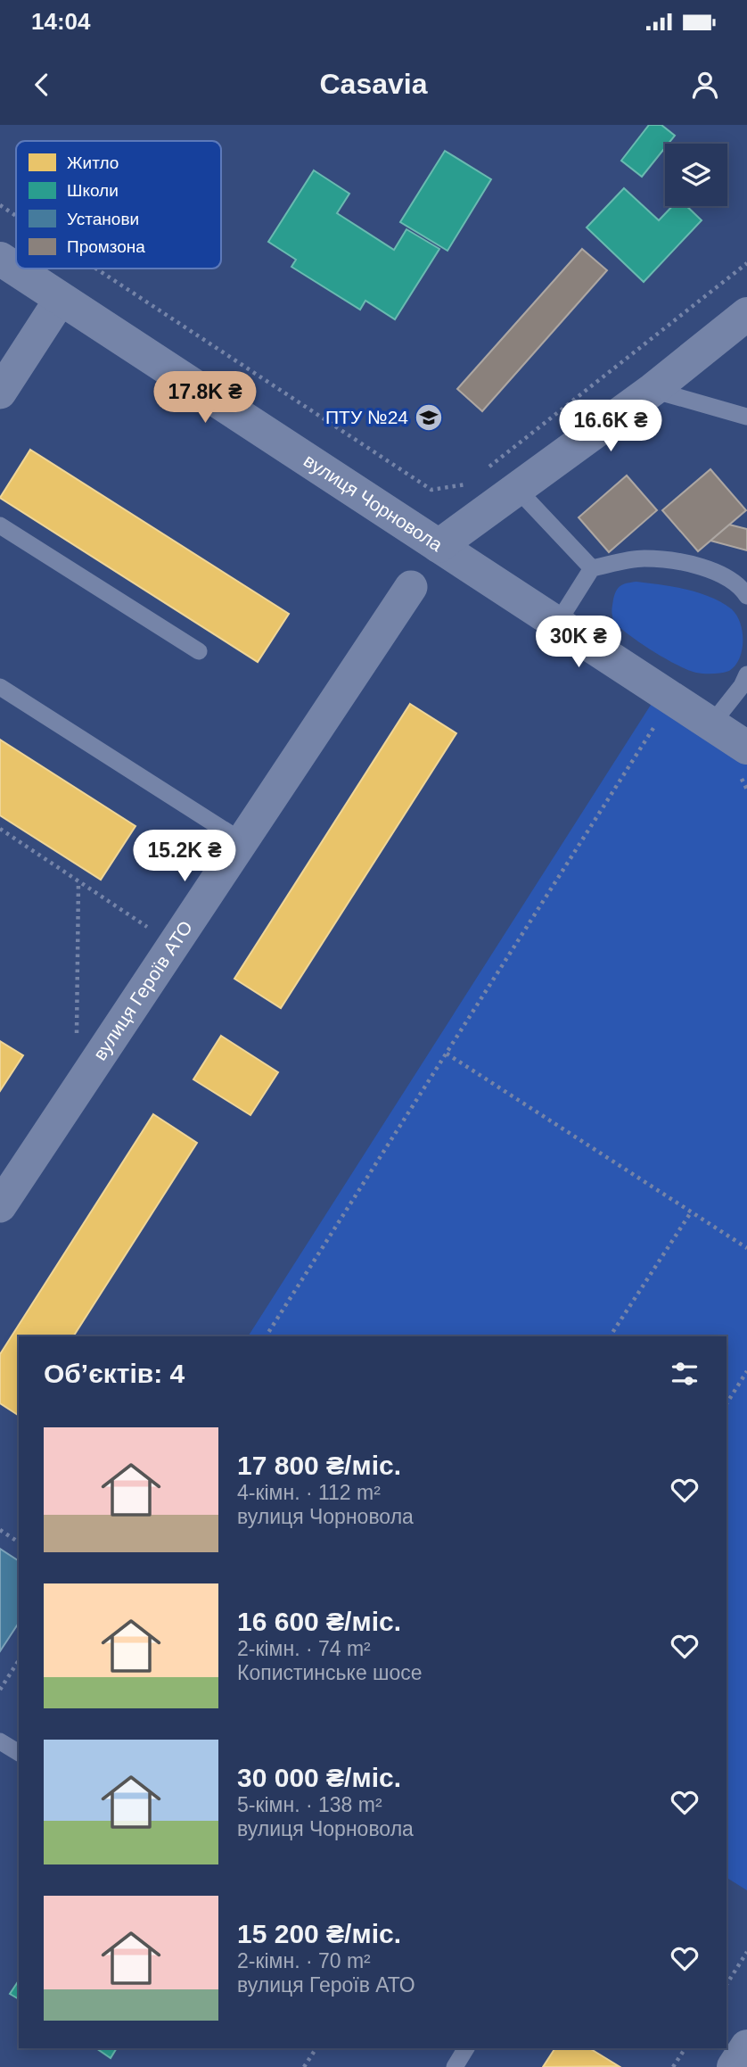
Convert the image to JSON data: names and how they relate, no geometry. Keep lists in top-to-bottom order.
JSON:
{
  "streets": {
    "street": ["вулиця Чорновола", "вулиця Героїв АТО"]
  },
  "places": {
    "school or university": ["ПТУ №24"]
  },
  "legend": [
    "Житло",
    "Школи",
    "Установи",
    "Промзона"
  ],
  "page": {
    "status": "14:04",
    "header": "Casavia",
    "price": [
      "17.8K ₴",
      "16.6K ₴",
      "30K ₴",
      "15.2K ₴"
    ],
    "heading": "Об’єктів: 4",
    "list": [
      {
        "name": "17 800 ₴/міс.",
        "note": "4-кімн. · 112 m² · вулиця Чорновола"
      },
      {
        "name": "16 600 ₴/міс.",
        "note": "2-кімн. · 74 m² · Копистинське шосе"
      },
      {
        "name": "30 000 ₴/міс.",
        "note": "5-кімн. · 138 m² · вулиця Чорновола"
      },
      {
        "name": "15 200 ₴/міс.",
        "note": "2-кімн. · 70 m² · вулиця Героїв АТО"
      }
    ]
  }
}
